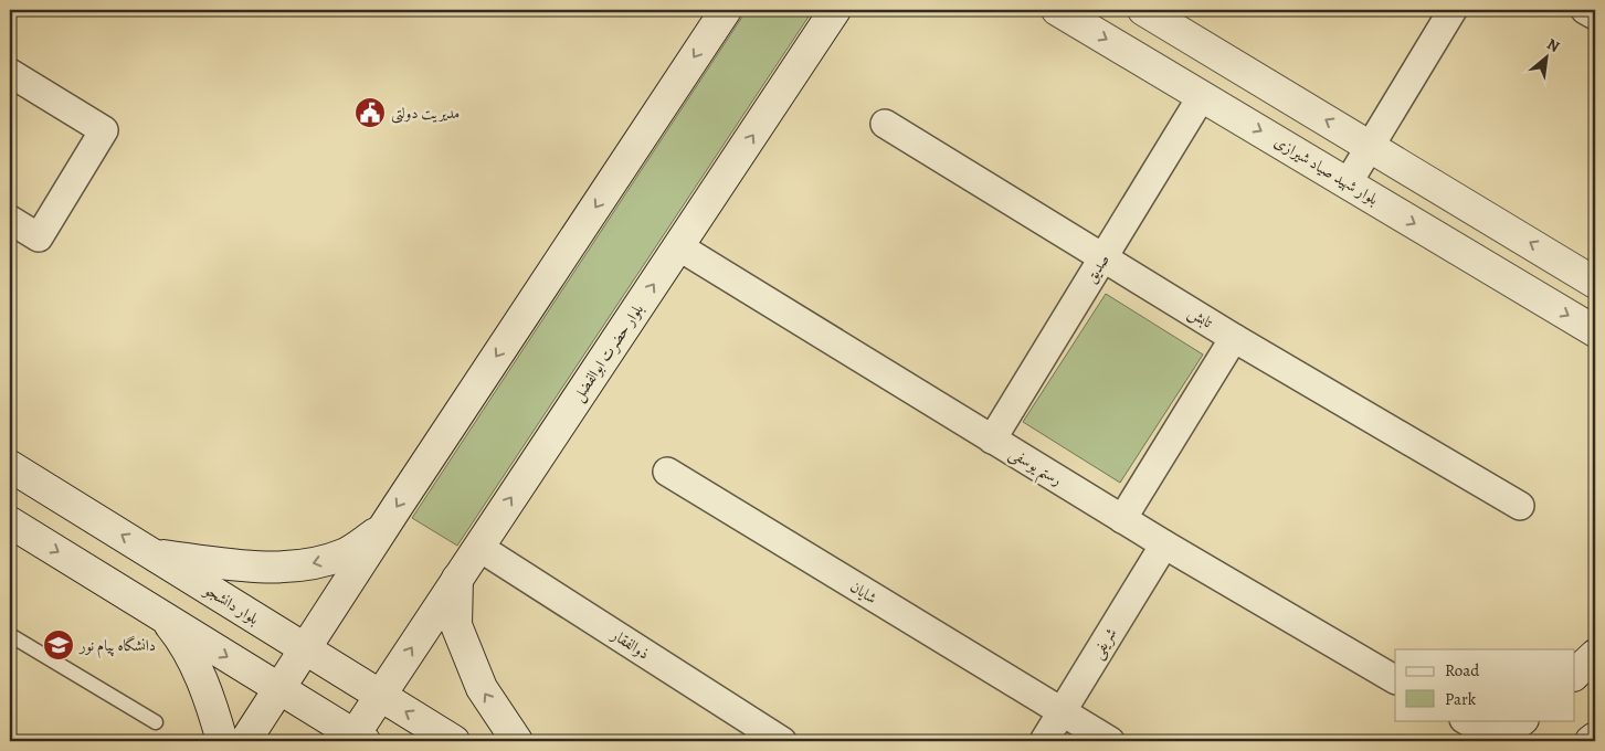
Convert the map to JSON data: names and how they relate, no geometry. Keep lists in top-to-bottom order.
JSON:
{
  "streets": {
    "main road": ["بلوار شهید صیاد شیرازی", "بلوار حضرت ابوالفضل", "بلوار دانشجو"],
    "street": [
      "صدیق",
      "تابش",
      "رستم یوسفی",
      "شایان",
      "شریفی",
      "ذوالفقار"
    ]
  },
  "crossings": [
    ["بلوار شهید صیاد شیرازی", "صدیق"],
    ["صدیق", "تابش"],
    ["صدیق", "رستم یوسفی"],
    ["بلوار حضرت ابوالفضل", "رستم یوسفی"],
    ["بلوار حضرت ابوالفضل", "بلوار دانشجو"],
    ["بلوار حضرت ابوالفضل", "ذوالفقار"],
    ["رستم یوسفی", "شریفی"],
    ["شایان", "شریفی"]
  ],
  "places": {
    "public building": ["مدیریت دولتی"],
    "school or university": ["دانشگاه پیام نور"]
  },
  "legend": ["Road", "Park"],
  "north": "top right"
}
